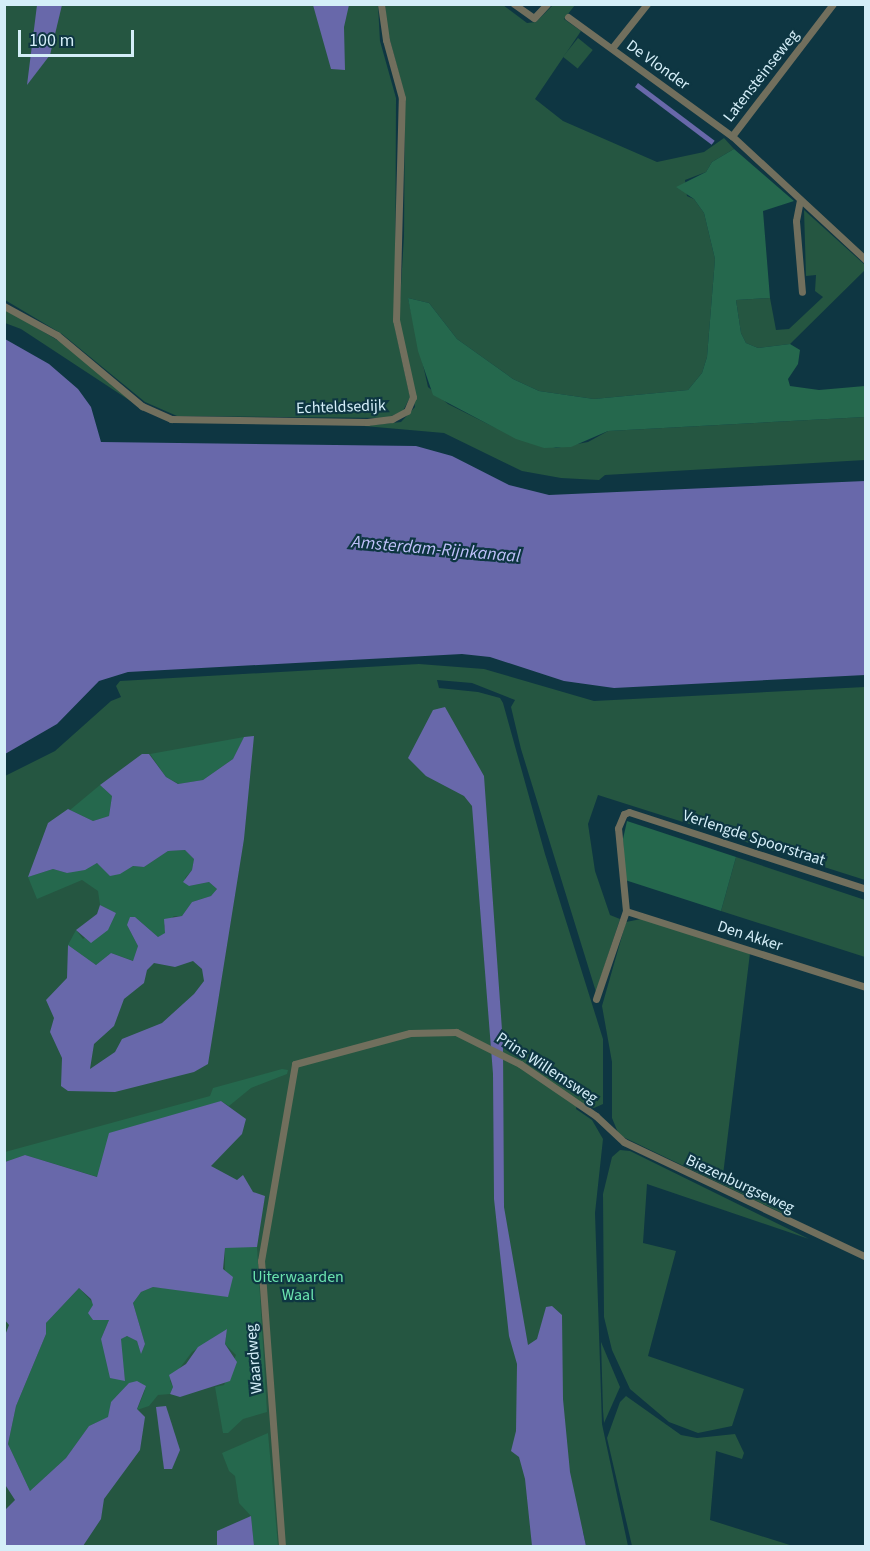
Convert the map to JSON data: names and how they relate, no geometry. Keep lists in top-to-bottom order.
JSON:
{
  "streets": {
    "street": [
      "De Vlonder",
      "Latensteinseweg",
      "Echteldsedijk",
      "Verlengde Spoorstraat",
      "Den Akker",
      "Prins Willemsweg",
      "Biezenburgseweg",
      "Waardweg"
    ]
  },
  "crossings": [
    ["De Vlonder", "Latensteinseweg"],
    ["Verlengde Spoorstraat", "Den Akker"],
    ["Prins Willemsweg", "Biezenburgseweg"],
    ["Prins Willemsweg", "Waardweg"]
  ],
  "water": ["Amsterdam-Rijnkanaal"],
  "parks": ["Uiterwaarden Waal"],
  "scale_bar": "100 m"
}
